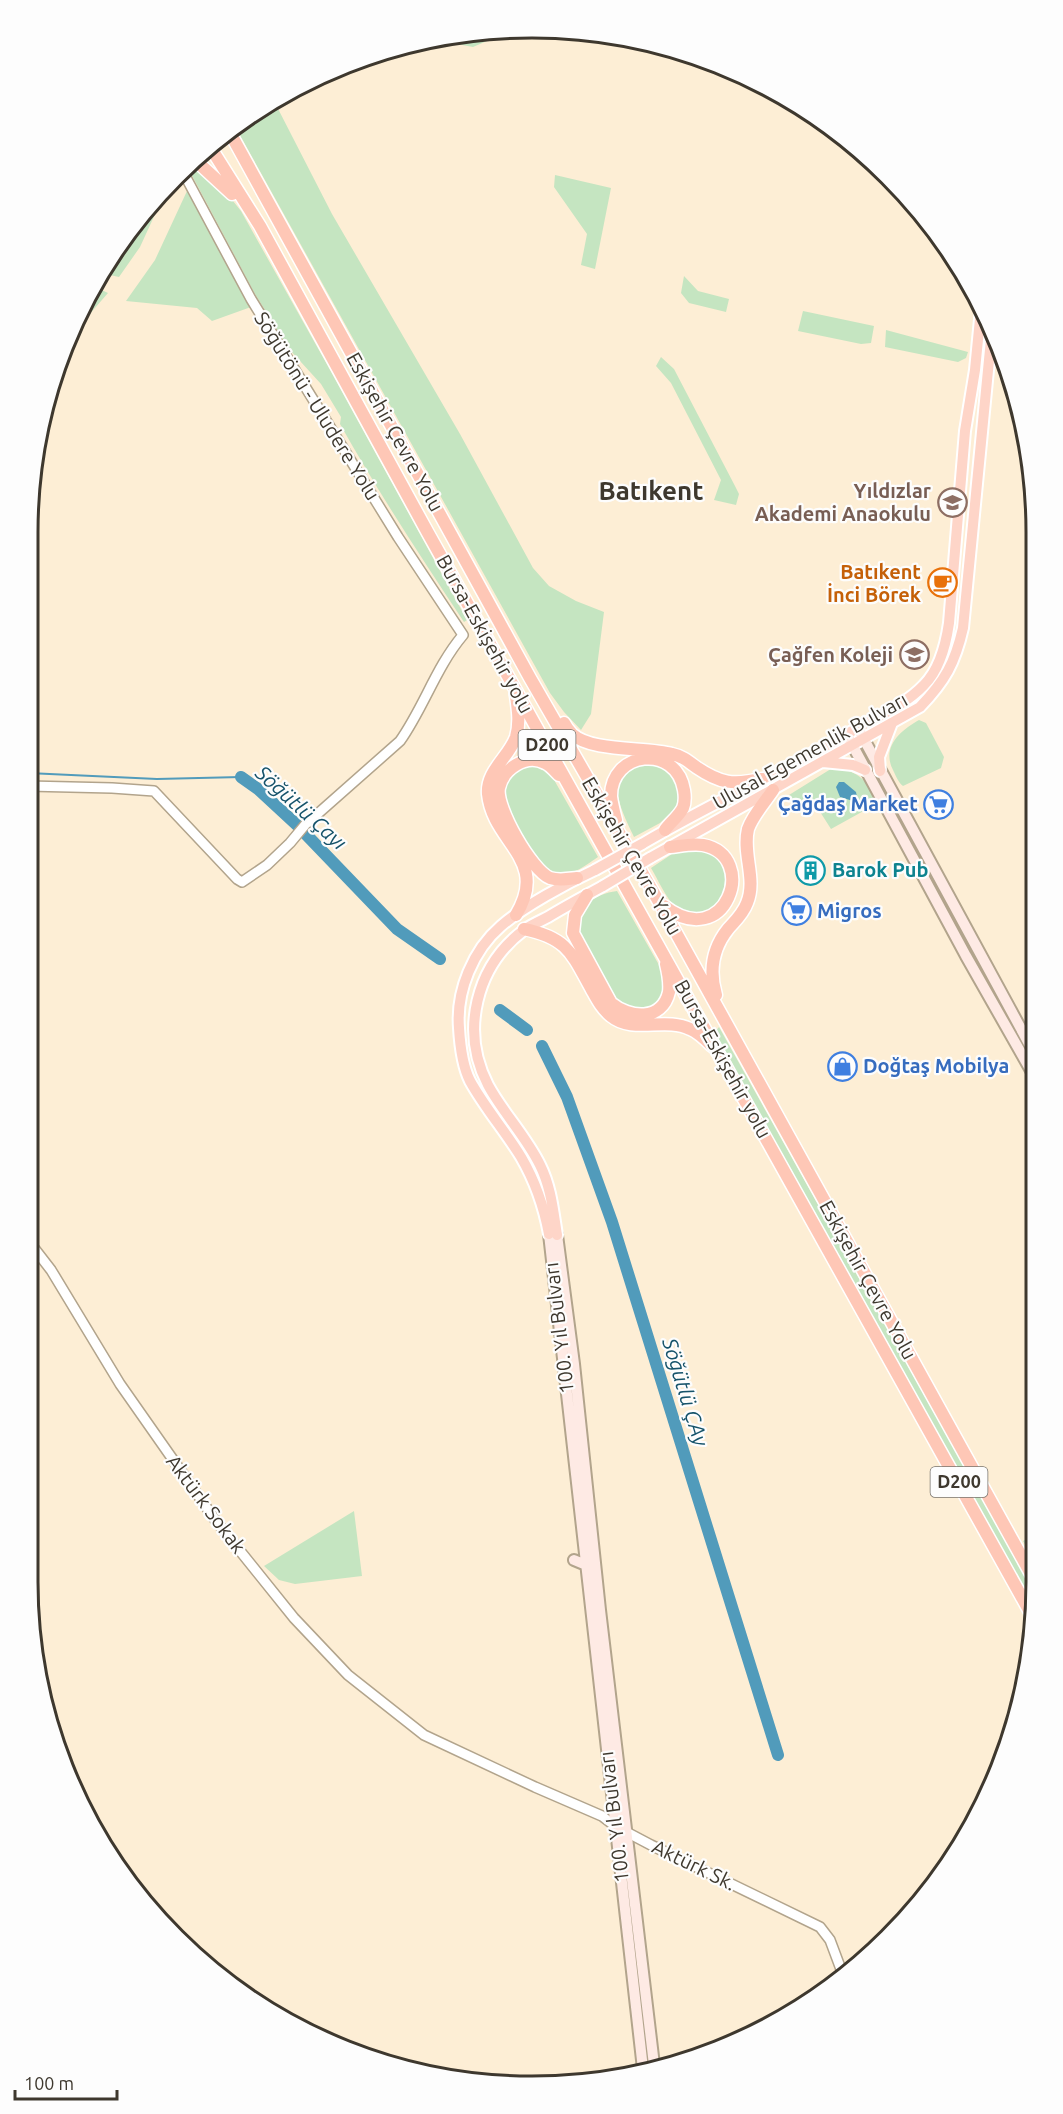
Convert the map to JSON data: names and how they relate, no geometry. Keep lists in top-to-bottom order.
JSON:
{
  "streets": {
    "highway": ["Eskişehir Çevre Yolu", "Bursa-Eskişehir yolu", "D200"],
    "main road": ["Ulusal Egemenlik Bulvarı", "100. Yıl Bulvarı"],
    "street": ["Söğütönü - Uludere Yolu", "Aktürk Sokak", "Aktürk Sk."]
  },
  "crossings": [
    ["Eskişehir Çevre Yolu", "Bursa-Eskişehir yolu"],
    ["Ulusal Egemenlik Bulvarı", "100. Yıl Bulvarı"],
    ["100. Yıl Bulvarı", "Aktürk Sk."],
    ["Aktürk Sokak", "Aktürk Sk."]
  ],
  "districts": ["Batıkent"],
  "water": ["Söğütlü Çayı", "Söğütlü ÇAy"],
  "places": {
    "school or university": ["Yıldızlar Akademi Anaokulu", "Çağfen Koleji"],
    "cafe": ["Batıkent İnci Börek"],
    "supermarket": ["Çağdaş Market", "Migros"],
    "building": ["Barok Pub"],
    "shop": ["Doğtaş Mobilya"]
  },
  "scale_bar": "100 m"
}
